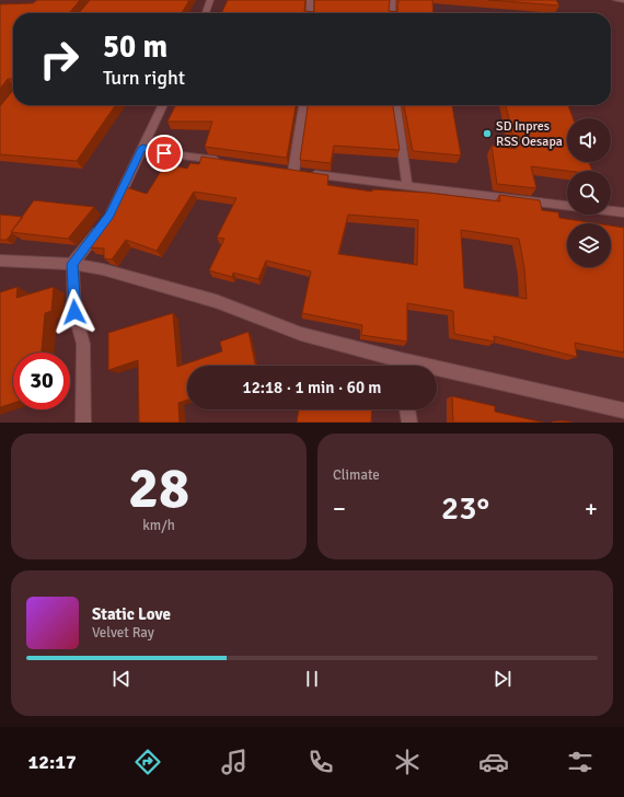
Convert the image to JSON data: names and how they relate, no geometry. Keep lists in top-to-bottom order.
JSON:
{
  "places": ["SD Inpres RSS Oesapa"],
  "page": {
    "turn": ["50 m", "Turn right"],
    "limit": "30",
    "trip": "12:18 · 1 min · 60 m",
    "tile": [
      ["28", "km/h"],
      "Climate"
    ],
    "heat": ["−", "23°", "+"],
    "song": ["Static Love", "Velvet Ray"],
    "tabs": "12:17"
  }
}
